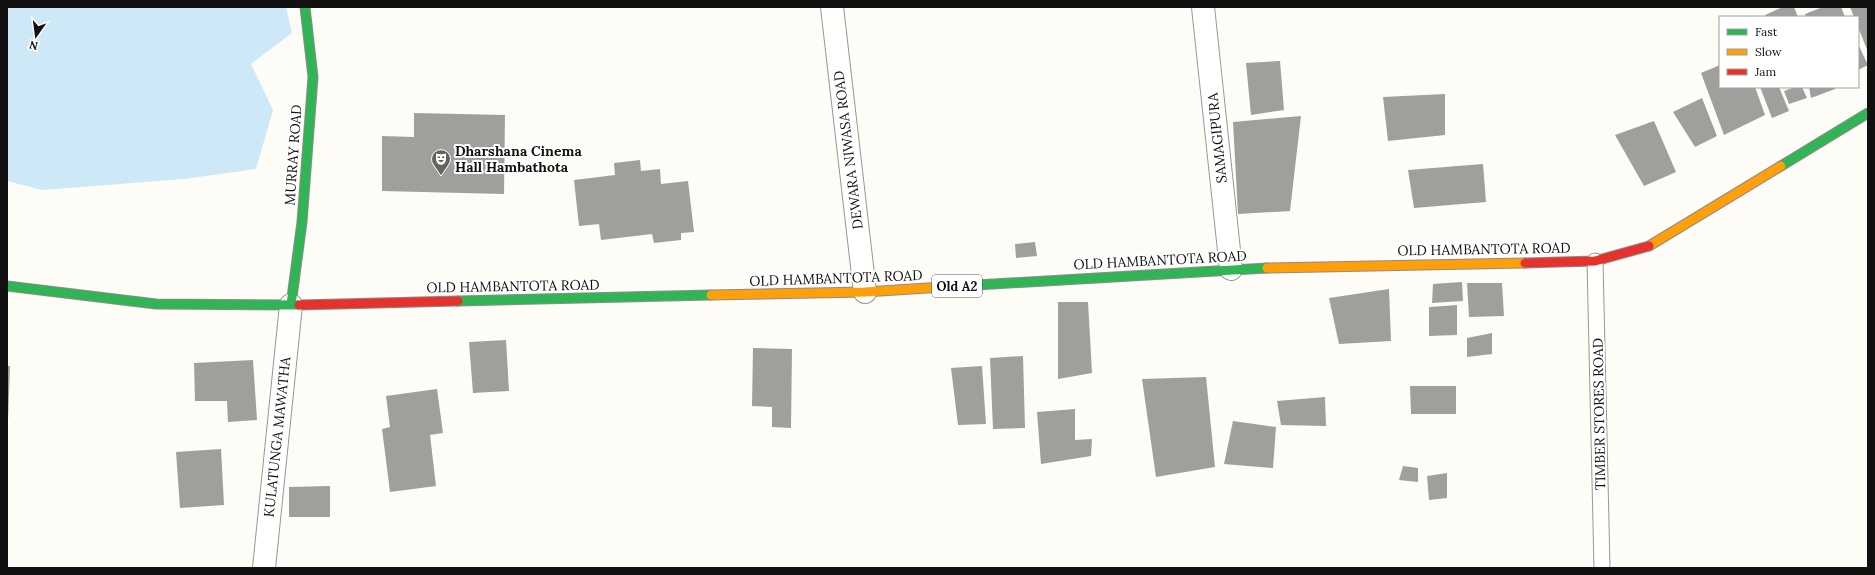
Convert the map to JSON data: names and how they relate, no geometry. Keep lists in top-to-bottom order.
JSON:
{
  "streets": {
    "main road": ["MURRAY ROAD", "OLD HAMBANTOTA ROAD", "Old A2"],
    "street": ["SAMAGIPURA", "DEWARA NIWASA ROAD", "KULATUNGA MAWATHA"],
    "lane": ["TIMBER STORES ROAD"]
  },
  "crossings": [
    ["SAMAGIPURA", "OLD HAMBANTOTA ROAD"],
    ["DEWARA NIWASA ROAD", "OLD HAMBANTOTA ROAD"],
    ["MURRAY ROAD", "OLD HAMBANTOTA ROAD"],
    ["MURRAY ROAD", "KULATUNGA MAWATHA"],
    ["OLD HAMBANTOTA ROAD", "TIMBER STORES ROAD"],
    ["OLD HAMBANTOTA ROAD", "KULATUNGA MAWATHA"]
  ],
  "places": {
    "theatre": ["Dharshana Cinema Hall Hambathota"]
  },
  "legend": ["Fast", "Slow", "Jam"],
  "north": "bottom"
}
